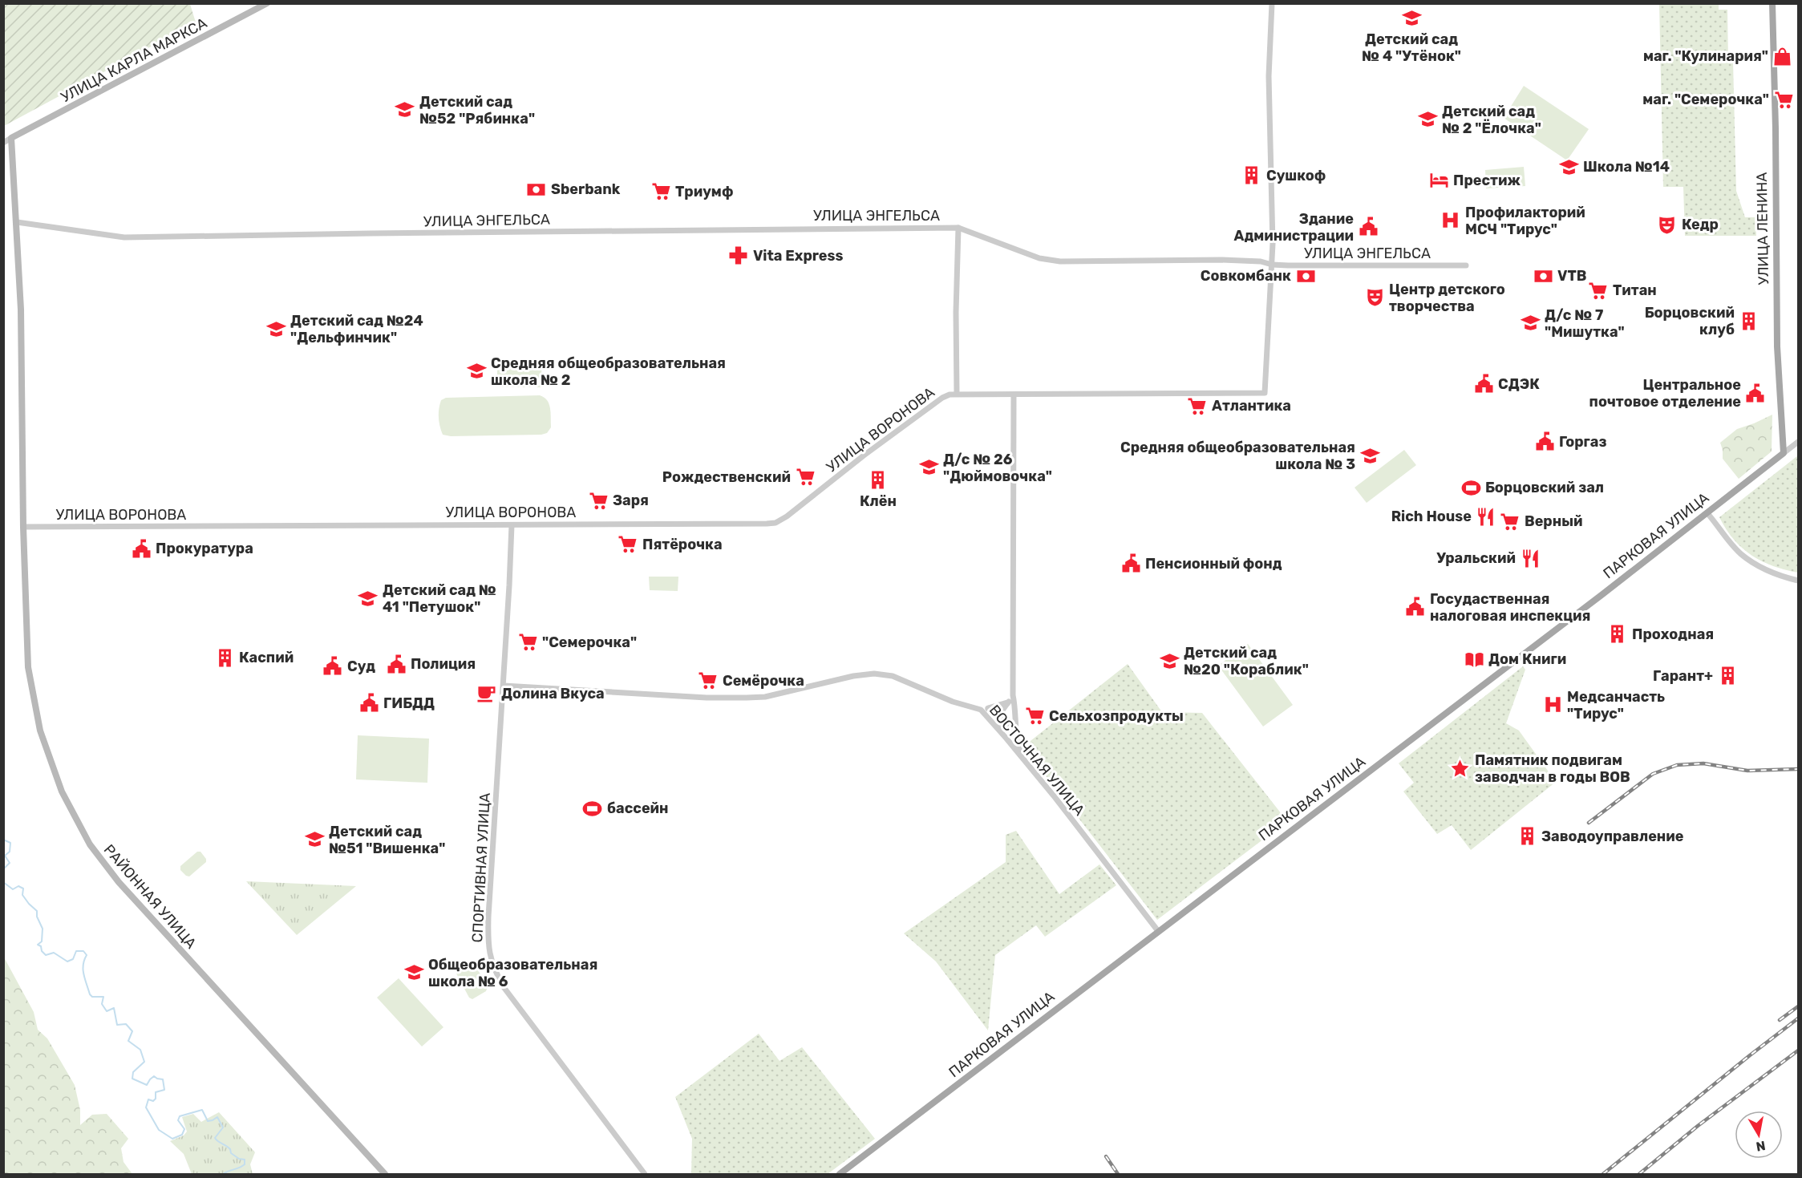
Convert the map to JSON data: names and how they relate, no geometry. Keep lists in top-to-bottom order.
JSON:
{
  "streets": {
    "main road": [
      "УЛИЦА КАРЛА МАРКСА",
      "УЛИЦА ЛЕНИНА",
      "ПАРКОВАЯ УЛИЦА",
      "РАЙОННАЯ УЛИЦА"
    ],
    "street": [
      "УЛИЦА ЭНГЕЛЬСА",
      "УЛИЦА ВОРОНОВА",
      "ВОСТОЧНАЯ УЛИЦА",
      "СПОРТИВНАЯ УЛИЦА"
    ]
  },
  "crossings": [
    ["УЛИЦА КАРЛА МАРКСА", "РАЙОННАЯ УЛИЦА"],
    ["УЛИЦА ЭНГЕЛЬСА", "УЛИЦА ВОРОНОВА"],
    ["УЛИЦА ЭНГЕЛЬСА", "РАЙОННАЯ УЛИЦА"],
    ["УЛИЦА ЛЕНИНА", "ПАРКОВАЯ УЛИЦА"],
    ["УЛИЦА ВОРОНОВА", "ВОСТОЧНАЯ УЛИЦА"],
    ["УЛИЦА ВОРОНОВА", "СПОРТИВНАЯ УЛИЦА"],
    ["УЛИЦА ВОРОНОВА", "РАЙОННАЯ УЛИЦА"],
    ["ПАРКОВАЯ УЛИЦА", "ВОСТОЧНАЯ УЛИЦА"],
    ["ВОСТОЧНАЯ УЛИЦА", "СПОРТИВНАЯ УЛИЦА"]
  ],
  "places": {
    "school or university": [
      "Детский сад № 4 \"Утёнок\"",
      "Детский сад №52 \"Рябинка\"",
      "Детский сад № 2 \"Ёлочка\"",
      "Школа №14",
      "Д/с № 7 \"Мишутка\"",
      "Детский сад №24 \"Дельфинчик\"",
      "Средняя общеобразовательная школа № 2",
      "Средняя общеобразовательная школа № 3",
      "Д/с № 26 \"Дюймовочка\"",
      "Детский сад № 41 \"Петушок\"",
      "Детский сад №20 \"Кораблик\"",
      "Детский сад №51 \"Вишенка\"",
      "Общеобразовательная школа № 6"
    ],
    "shop": ["маг. \"Кулинария\""],
    "supermarket": [
      "маг. \"Семерочка\"",
      "Триумф",
      "Титан",
      "Атлантика",
      "Рождественский",
      "Заря",
      "Верный",
      "Пятёрочка",
      "\"Семерочка\"",
      "Семёрочка",
      "Сельхозпродукты"
    ],
    "building": [
      "Сушкоф",
      "Борцовский клуб",
      "Клён",
      "Проходная",
      "Каспий",
      "Гарант+",
      "Заводоуправление"
    ],
    "hotel": ["Престиж"],
    "bank": ["Sberbank", "Совкомбанк", "VTB"],
    "hospital": ["Профилакторий МСЧ \"Тирус\"", "Медсанчасть \"Тирус\""],
    "theatre": ["Кедр", "Центр детского творчества"],
    "public building": [
      "Здание Администрации",
      "СДЭК",
      "Центральное почтовое отделение",
      "Горгаз",
      "Прокуратура",
      "Пенсионный фонд",
      "Госудаственная налоговая инспекция",
      "Полиция",
      "Суд",
      "ГИБДД"
    ],
    "pharmacy": ["Vita Express"],
    "sports": ["Борцовский зал", "бассейн"],
    "restaurant": ["Rich House", "Уральский"],
    "library": ["Дом Книги"],
    "cafe": ["Долина Вкуса"],
    "place": ["Памятник подвигам заводчан в годы ВОВ"]
  },
  "north": "bottom"
}
